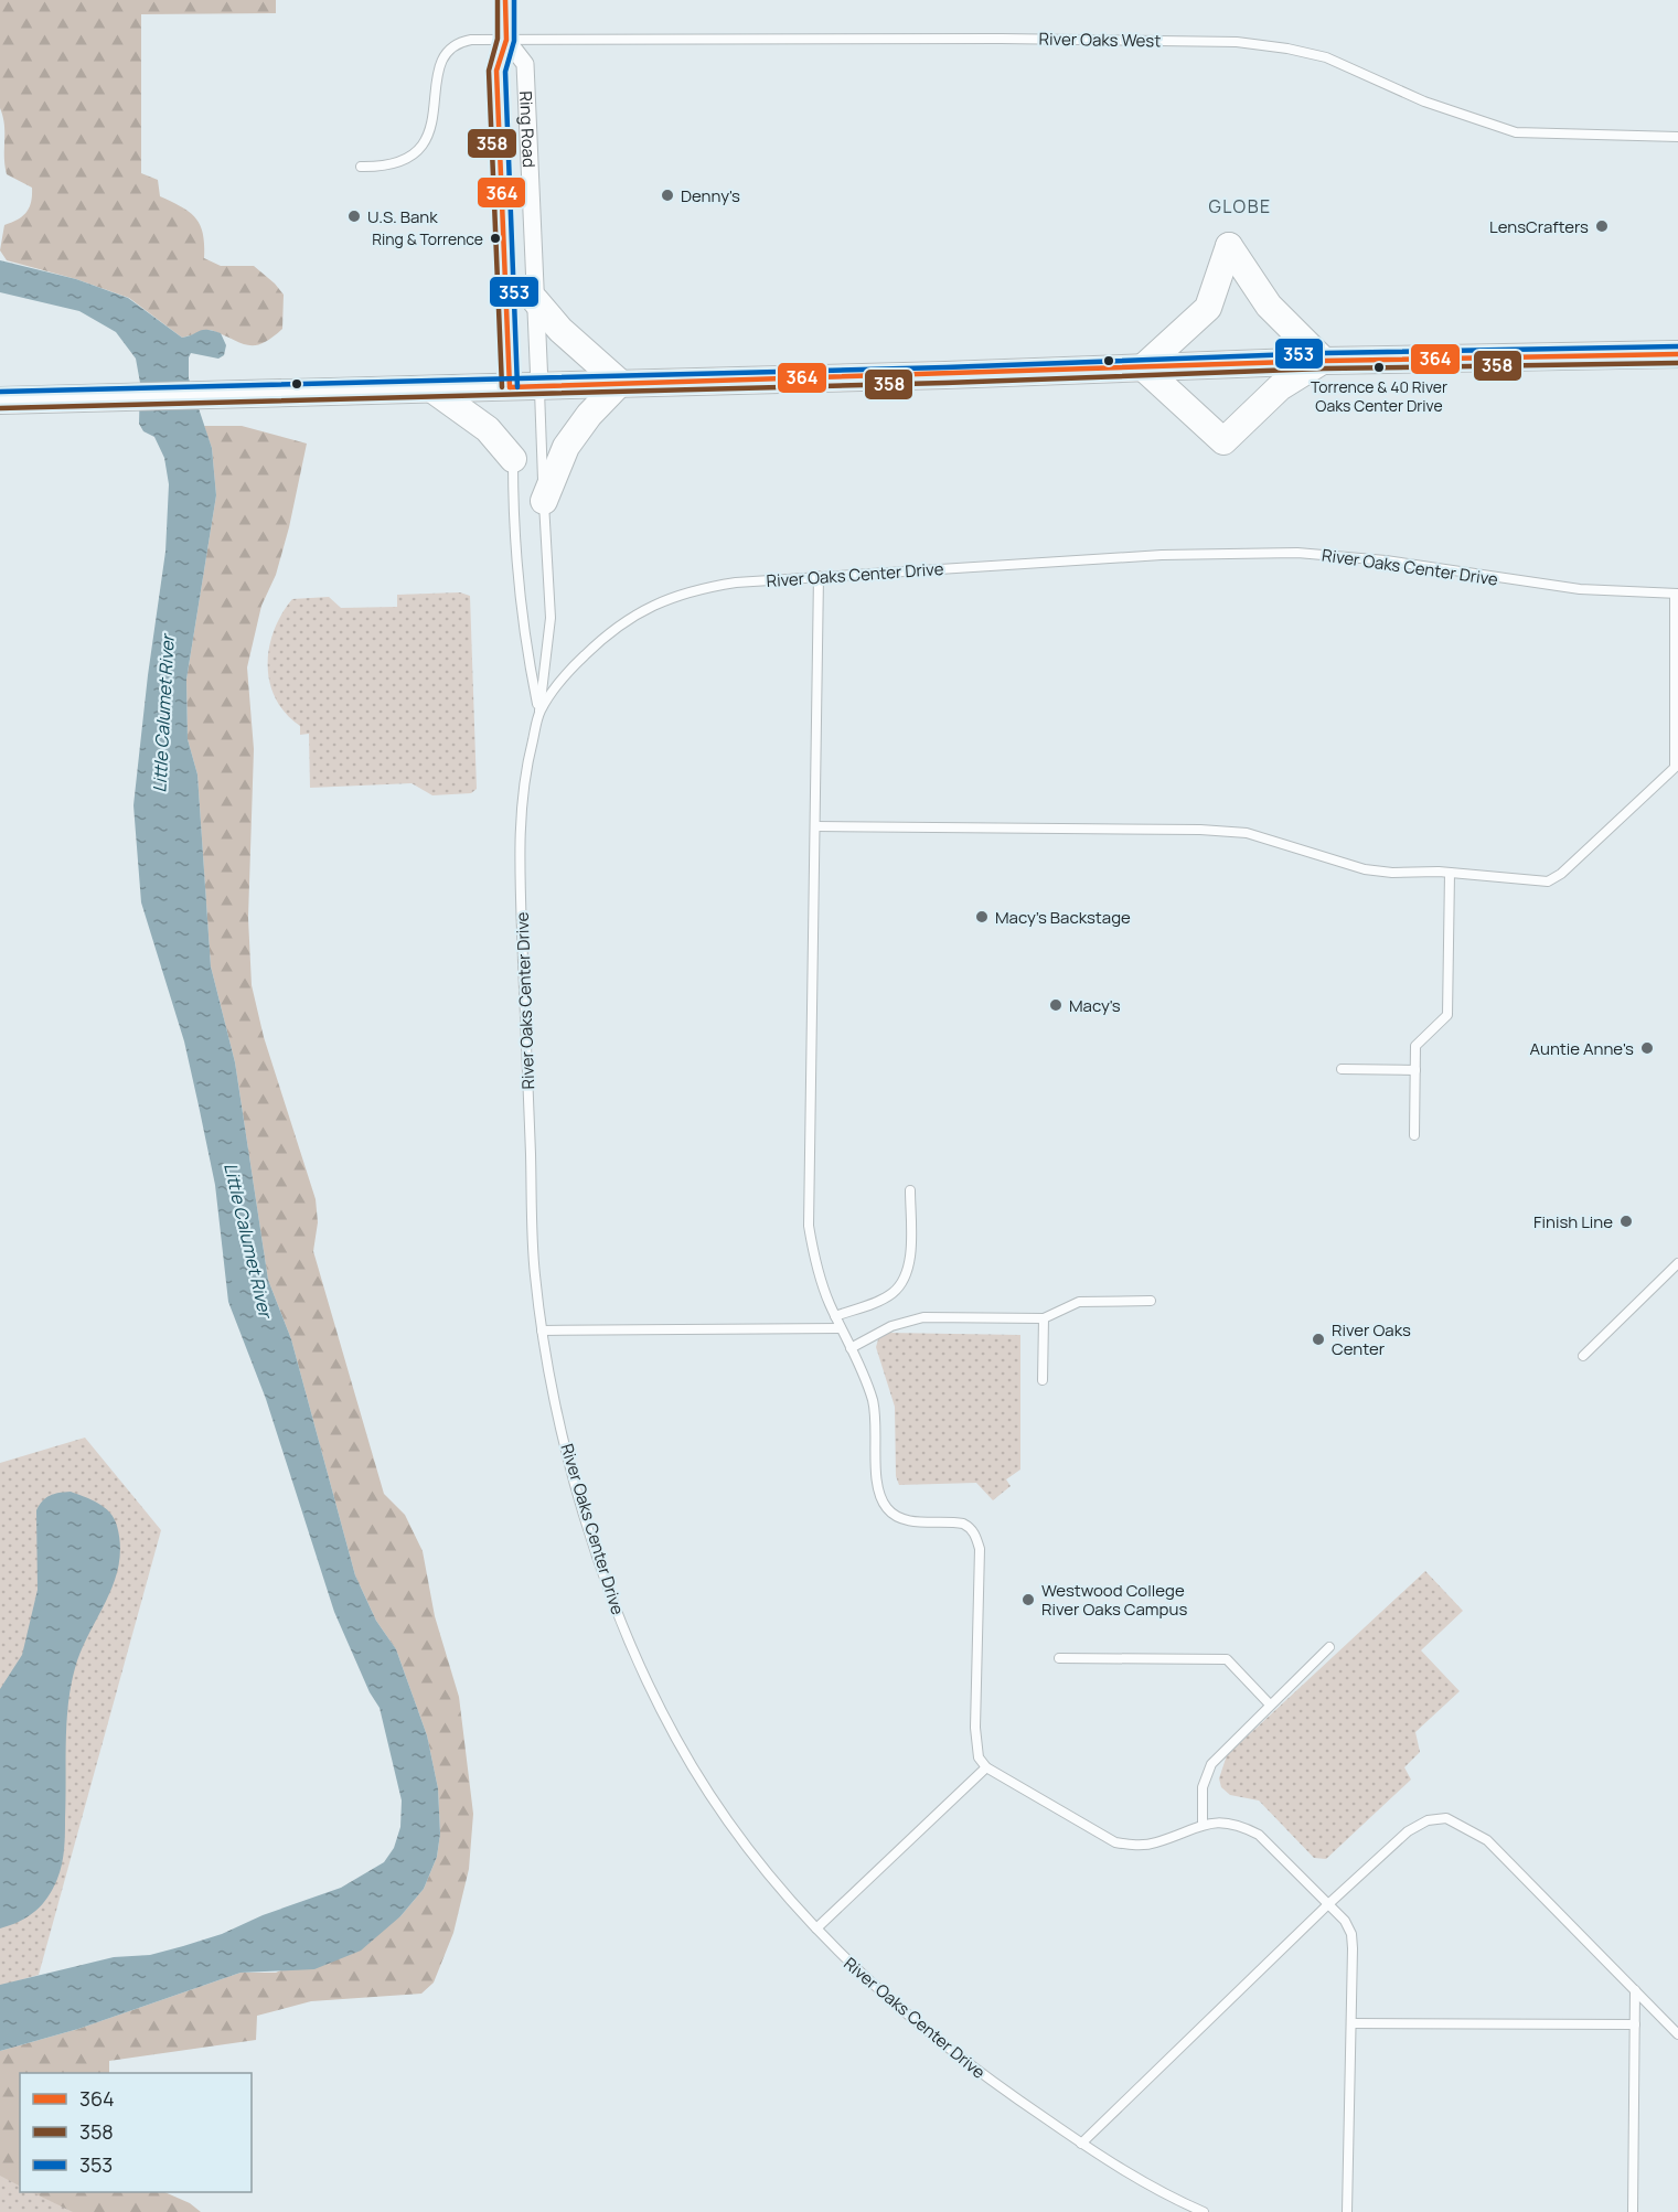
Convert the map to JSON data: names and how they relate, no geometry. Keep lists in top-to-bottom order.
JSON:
{
  "streets": {
    "street": ["Ring Road"],
    "lane": ["River Oaks West", "River Oaks Center Drive"]
  },
  "crossings": [
    ["River Oaks West", "Ring Road"]
  ],
  "districts": ["GLOBE"],
  "water": ["Little Calumet River"],
  "places": [
    "Denny's",
    "U.S. Bank",
    "LensCrafters",
    "Ring & Torrence",
    "Torrence & 40 River Oaks Center Drive",
    "Macy's Backstage",
    "Macy's",
    "Auntie Anne's",
    "Finish Line",
    "River Oaks Center",
    "Westwood College River Oaks Campus"
  ],
  "lines": ["transit line 364", "transit line 358", "transit line 353"],
  "legend": ["364", "358", "353"]
}
